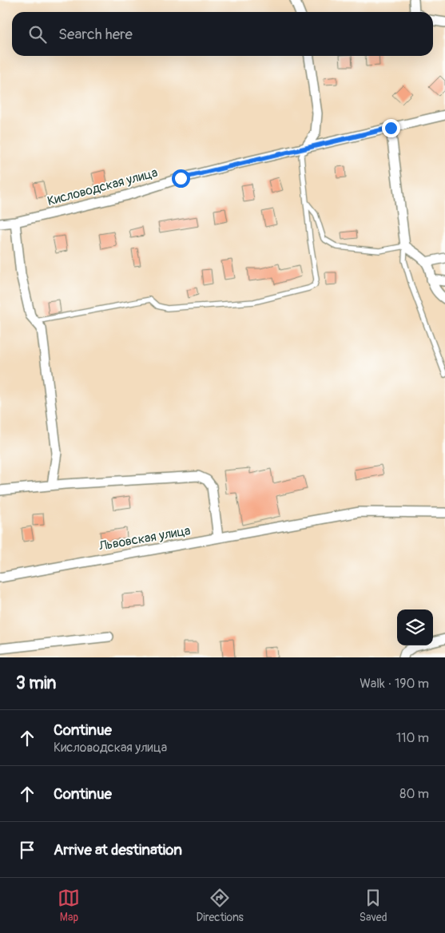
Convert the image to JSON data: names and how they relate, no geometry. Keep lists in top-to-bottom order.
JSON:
{
  "streets": {
    "street": ["Кисловодская улица", "Львовская улица"]
  },
  "page": {
    "search": "Search here",
    "heading": ["3 min", "Walk · 190 m"],
    "list": [
      ["Continue", "Кисловодская улица", "110 m"],
      ["Continue", "80 m"],
      "Arrive at destination"
    ],
    "nav": ["Map", "Directions", "Saved"]
  }
}
